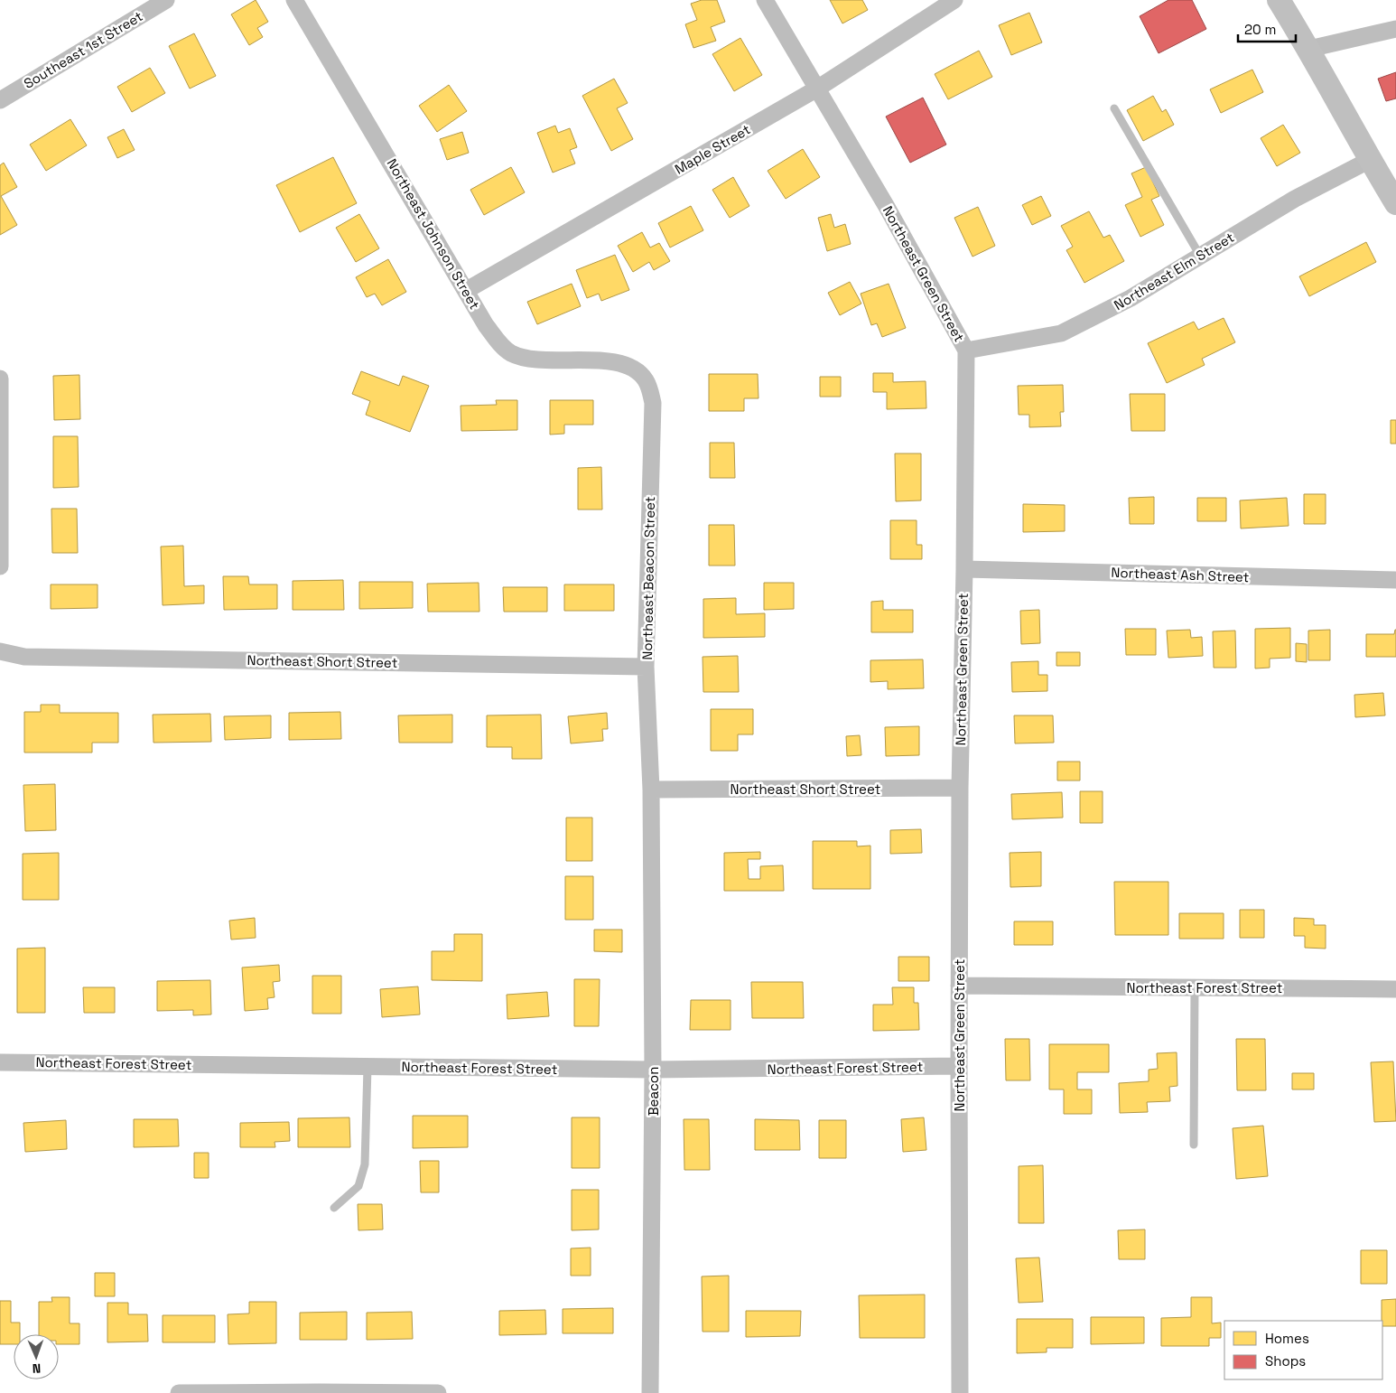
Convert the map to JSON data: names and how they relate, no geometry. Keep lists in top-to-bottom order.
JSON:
{
  "streets": {
    "street": [
      "Southeast 1st Street",
      "Maple Street",
      "Northeast Johnson Street",
      "Northeast Elm Street",
      "Northeast Green Street",
      "Northeast Ash Street",
      "Northeast Beacon Street",
      "Northeast Short Street",
      "Northeast Forest Street",
      "Beacon"
    ]
  },
  "crossings": [
    ["Maple Street", "Northeast Johnson Street"],
    ["Maple Street", "Northeast Green Street"],
    ["Northeast Johnson Street", "Northeast Beacon Street"],
    ["Northeast Elm Street", "Northeast Green Street"],
    ["Northeast Green Street", "Northeast Ash Street"],
    ["Northeast Green Street", "Northeast Short Street"],
    ["Northeast Green Street", "Northeast Forest Street"],
    ["Northeast Beacon Street", "Northeast Short Street"],
    ["Northeast Beacon Street", "Beacon"],
    ["Northeast Short Street", "Beacon"],
    ["Northeast Forest Street", "Beacon"]
  ],
  "legend": ["Homes", "Shops"],
  "scale_bar": "20 m",
  "north": "bottom"
}
